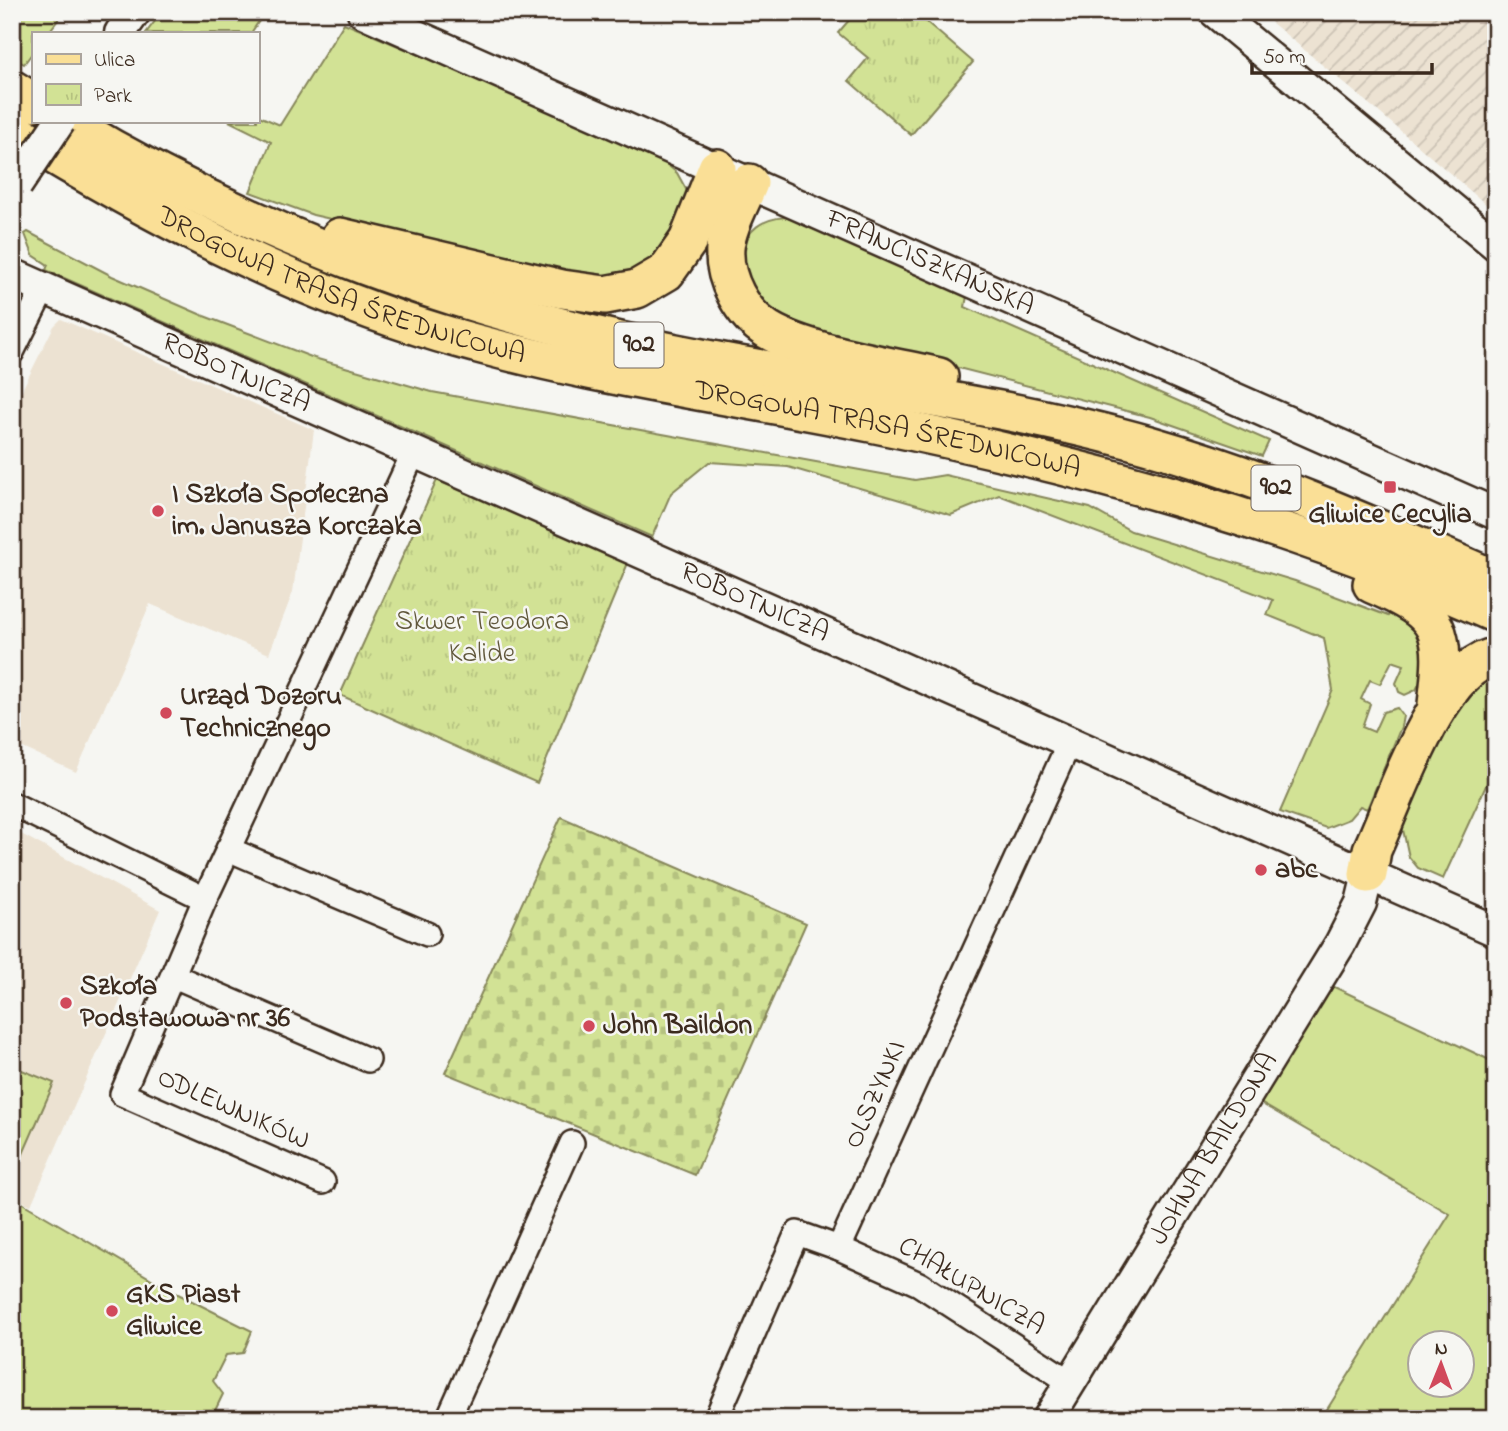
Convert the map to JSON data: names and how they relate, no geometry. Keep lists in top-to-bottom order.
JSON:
{
  "streets": {
    "main road": ["DROGOWA TRASA ŚREDNICOWA", "902"],
    "street": [
      "FRANCISZKAŃSKA",
      "ROBOTNICZA",
      "OLSZYNKI",
      "ODLEWNIKÓW",
      "JOHNA BAILDONA",
      "CHAŁUPNICZA"
    ]
  },
  "crossings": [
    ["ROBOTNICZA", "OLSZYNKI"],
    ["ROBOTNICZA", "ODLEWNIKÓW"],
    ["ROBOTNICZA", "JOHNA BAILDONA"],
    ["OLSZYNKI", "CHAŁUPNICZA"],
    ["JOHNA BAILDONA", "CHAŁUPNICZA"]
  ],
  "parks": ["Skwer Teodora Kalide"],
  "places": {
    "transit": ["Gliwice Cecylia"],
    "other": [
      "I Szkoła Społeczna im. Janusza Korczaka",
      "Urząd Dozoru Technicznego",
      "abc",
      "Szkoła Podstawowa nr 36",
      "John Baildon",
      "GKS Piast Gliwice"
    ]
  },
  "legend": ["Ulica", "Park"],
  "scale_bar": "50 m",
  "north": "top"
}
